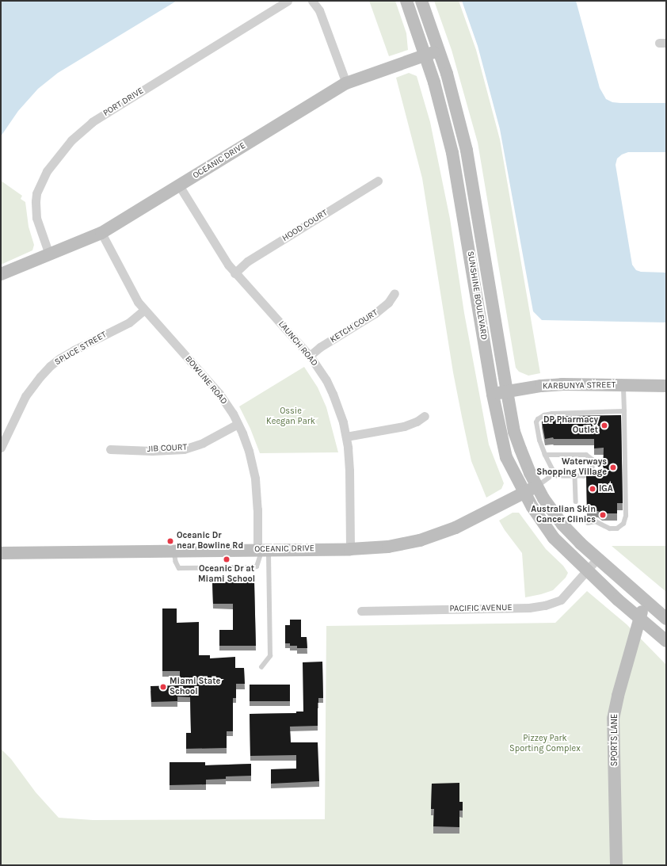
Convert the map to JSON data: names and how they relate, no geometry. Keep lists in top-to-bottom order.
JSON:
{
  "streets": {
    "street": [
      "PORT DRIVE",
      "OCEANIC DRIVE",
      "HOOD COURT",
      "SUNSHINE BOULEVARD",
      "KETCH COURT",
      "LAUNCH ROAD",
      "SPLICE STREET",
      "BOWLINE ROAD",
      "KARBUNYA STREET",
      "JIB COURT",
      "PACIFIC AVENUE",
      "SPORTS LANE"
    ]
  },
  "crossings": [
    ["PORT DRIVE", "OCEANIC DRIVE"],
    ["OCEANIC DRIVE", "SUNSHINE BOULEVARD"],
    ["OCEANIC DRIVE", "LAUNCH ROAD"],
    ["OCEANIC DRIVE", "BOWLINE ROAD"],
    ["HOOD COURT", "LAUNCH ROAD"],
    ["SUNSHINE BOULEVARD", "KARBUNYA STREET"],
    ["SUNSHINE BOULEVARD", "PACIFIC AVENUE"],
    ["KETCH COURT", "LAUNCH ROAD"],
    ["SPLICE STREET", "BOWLINE ROAD"],
    ["BOWLINE ROAD", "JIB COURT"]
  ],
  "parks": ["Ossie Keegan Park", "Pizzey Park Sporting Complex"],
  "places": [
    "DP Pharmacy Outlet",
    "Waterways Shopping Village",
    "IGA",
    "Australian Skin Cancer Clinics",
    "Oceanic Dr near Bowline Rd",
    "Oceanic Dr at Miami School",
    "Miami State School"
  ]
}
